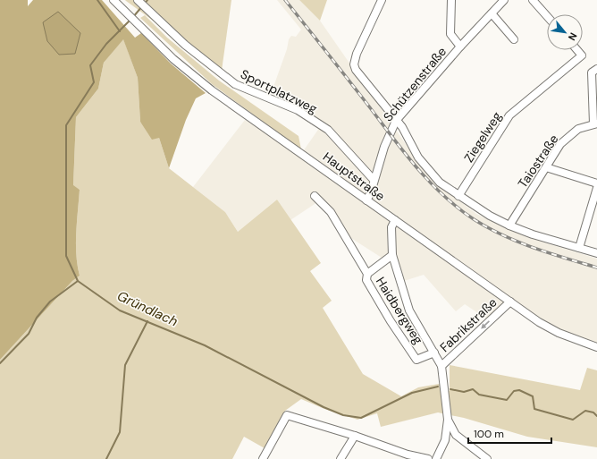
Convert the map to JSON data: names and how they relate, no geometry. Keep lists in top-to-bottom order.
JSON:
{
  "streets": {
    "street": [
      "Schützenstraße",
      "Sportplatzweg",
      "Ziegelweg",
      "Taiostraße",
      "Hauptstraße",
      "Haidbergweg",
      "Fabrikstraße"
    ]
  },
  "crossings": [
    ["Schützenstraße", "Sportplatzweg"],
    ["Schützenstraße", "Hauptstraße"],
    ["Hauptstraße", "Fabrikstraße"]
  ],
  "one_way": ["Fabrikstraße"],
  "water": ["Gründlach"],
  "scale_bar": "100 m",
  "north": "bottom right"
}
